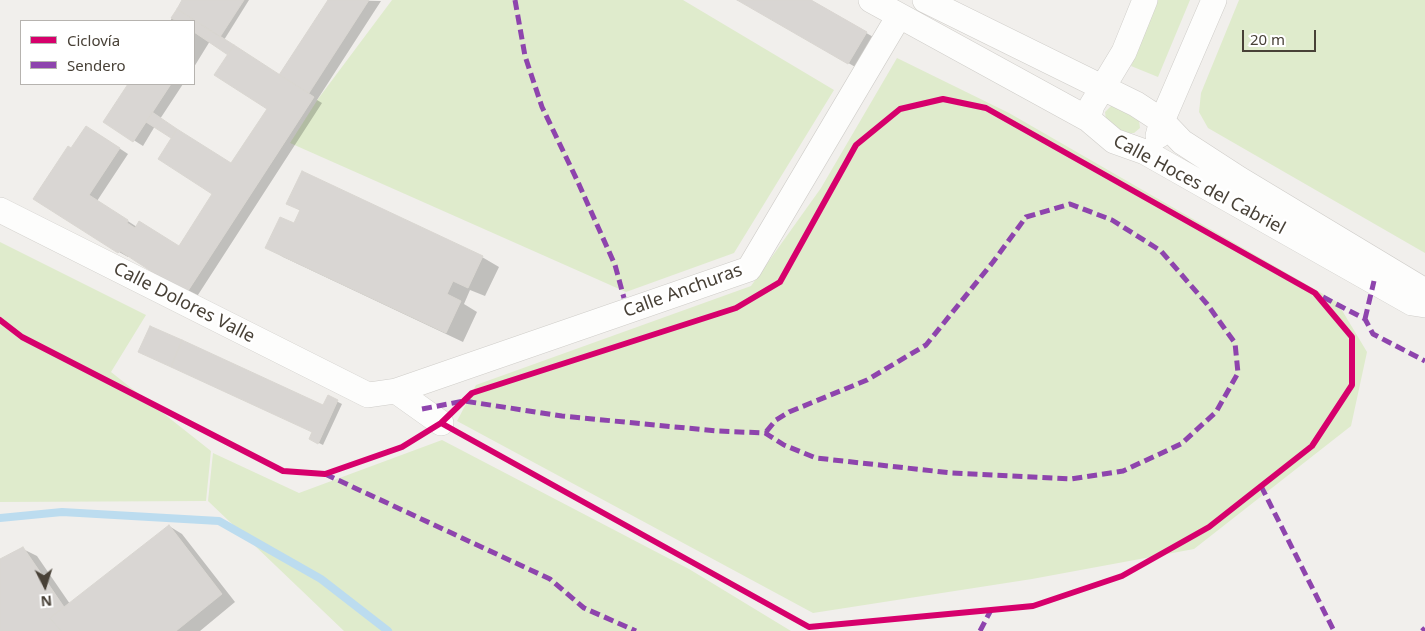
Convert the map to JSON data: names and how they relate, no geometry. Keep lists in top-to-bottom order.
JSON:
{
  "streets": {
    "street": ["Calle Hoces del Cabriel", "Calle Anchuras", "Calle Dolores Valle"]
  },
  "crossings": [
    ["Calle Hoces del Cabriel", "Calle Anchuras"],
    ["Calle Anchuras", "Calle Dolores Valle"]
  ],
  "legend": ["Ciclovía", "Sendero"],
  "scale_bar": "20 m",
  "north": "bottom"
}
